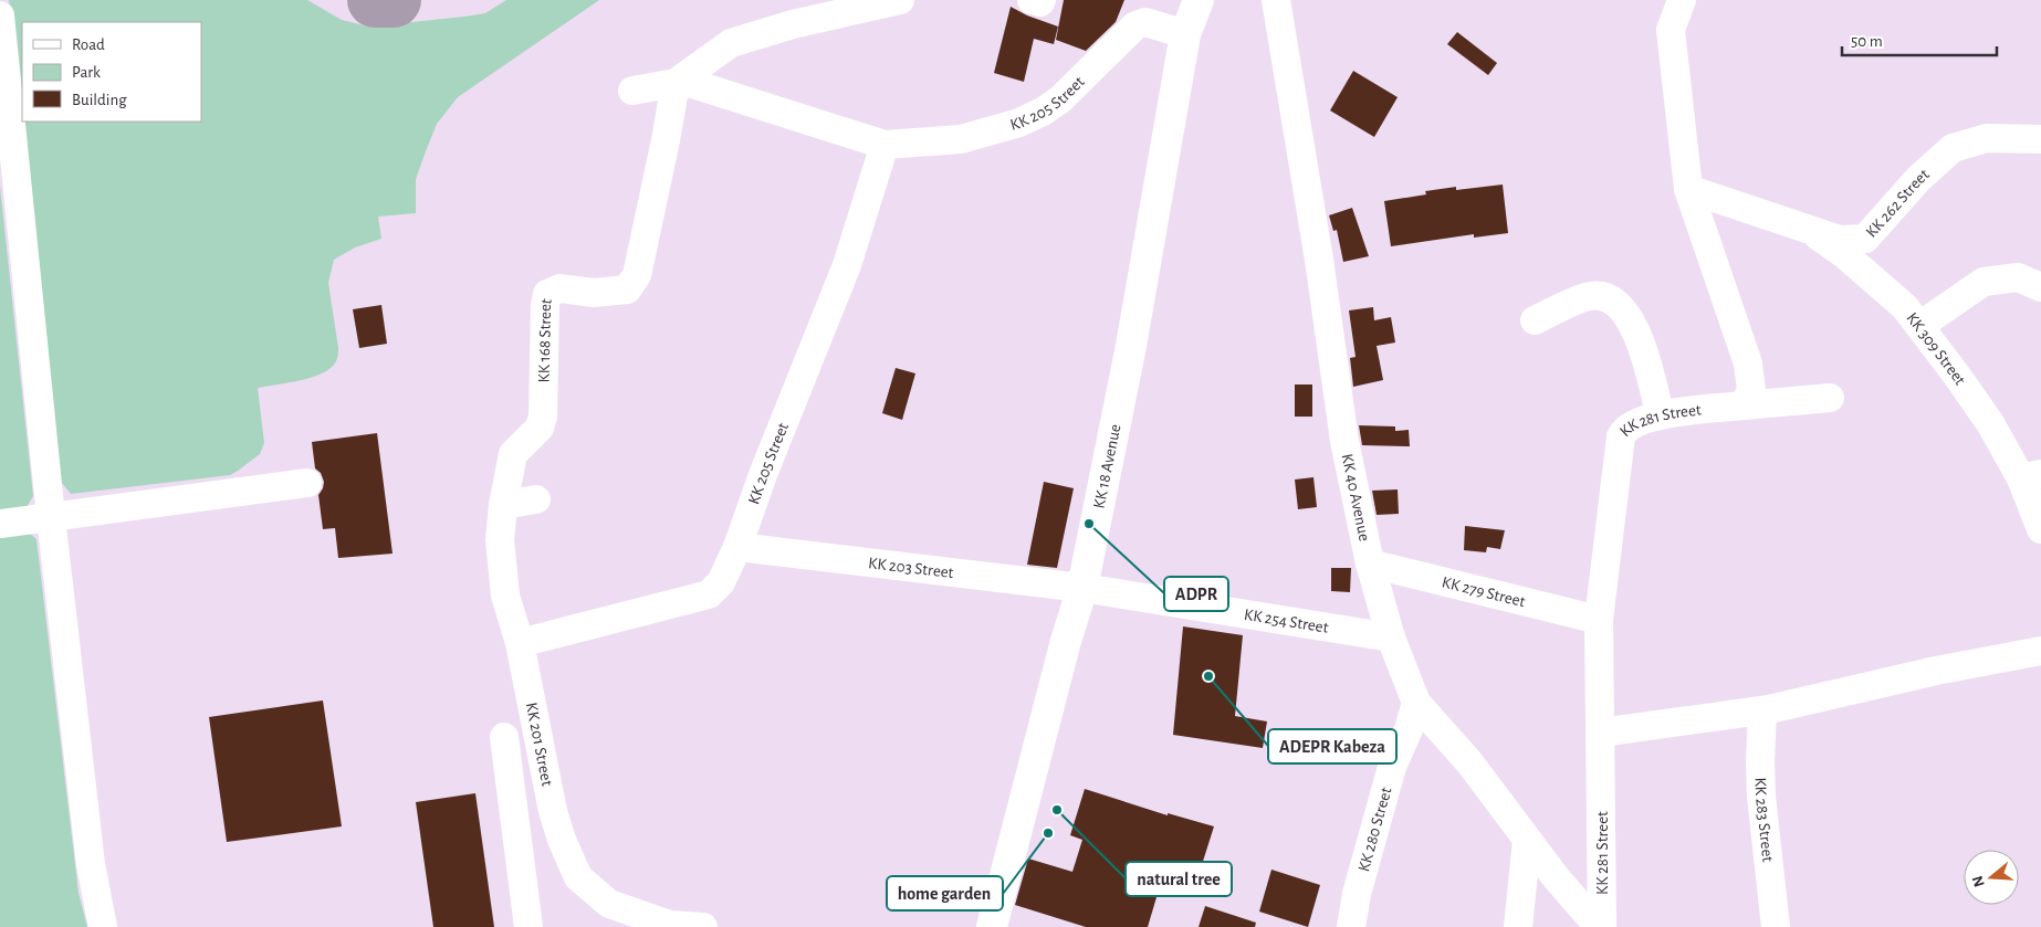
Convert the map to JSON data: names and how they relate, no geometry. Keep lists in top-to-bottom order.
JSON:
{
  "streets": {
    "main road": ["KK 18 Avenue"],
    "street": [
      "KK 205 Street",
      "KK 262 Street",
      "KK 168 Street",
      "KK 309 Street",
      "KK 281 Street",
      "KK 40 Avenue",
      "KK 203 Street",
      "KK 279 Street",
      "KK 254 Street",
      "KK 201 Street",
      "KK 283 Street",
      "KK 280 Street"
    ]
  },
  "crossings": [
    ["KK 205 Street", "KK 168 Street"],
    ["KK 205 Street", "KK 18 Avenue"],
    ["KK 205 Street", "KK 203 Street"],
    ["KK 205 Street", "KK 201 Street"],
    ["KK 262 Street", "KK 309 Street"],
    ["KK 168 Street", "KK 201 Street"],
    ["KK 281 Street", "KK 40 Avenue"],
    ["KK 281 Street", "KK 279 Street"],
    ["KK 18 Avenue", "KK 203 Street"],
    ["KK 18 Avenue", "KK 254 Street"],
    ["KK 40 Avenue", "KK 279 Street"],
    ["KK 40 Avenue", "KK 254 Street"],
    ["KK 40 Avenue", "KK 280 Street"],
    ["KK 203 Street", "KK 254 Street"]
  ],
  "places": [
    "ADPR",
    "ADEPR Kabeza",
    "natural tree",
    "home garden"
  ],
  "legend": ["Road", "Park", "Building"],
  "scale_bar": "50 m",
  "north": "left"
}
